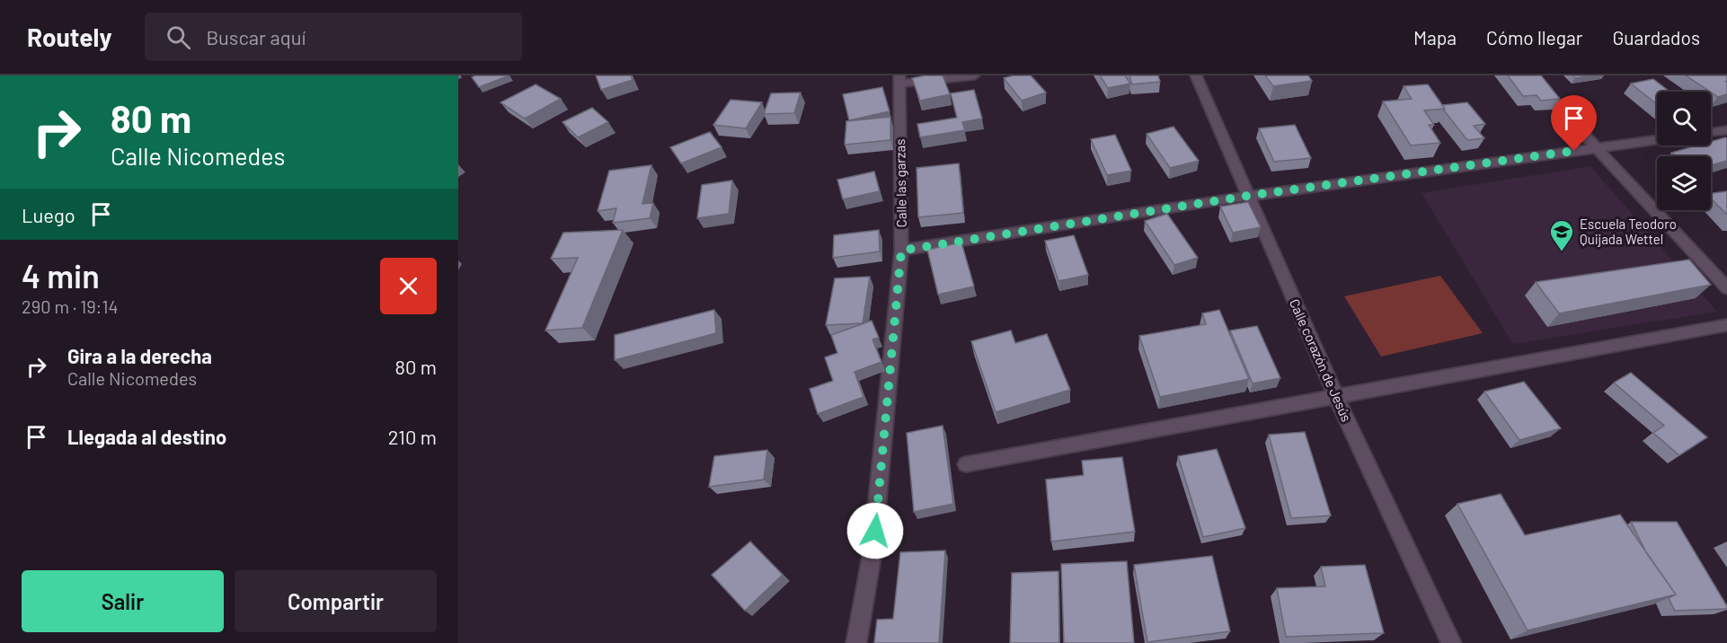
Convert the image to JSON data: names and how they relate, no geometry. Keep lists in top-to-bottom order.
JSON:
{
  "streets": {
    "street": ["Calle las garzas", "Calle corazón de Jesús"]
  },
  "places": {
    "school or university": ["Escuela Teodoro Quijada Wettel"]
  },
  "page": {
    "header": "Routely",
    "search": "Buscar aquí",
    "nav": ["Mapa", "Cómo llegar", "Guardados"],
    "turn": ["80 m", "Calle Nicomedes"],
    "then": "Luego",
    "heading": ["4 min", "290 m · 19:14"],
    "list": [
      {
        "name": "Gira a la derecha",
        "note": "Calle Nicomedes",
        "value": "80 m"
      },
      {
        "name": "Llegada al destino",
        "value": "210 m"
      }
    ],
    "buttons": ["Salir", "Compartir"]
  }
}
